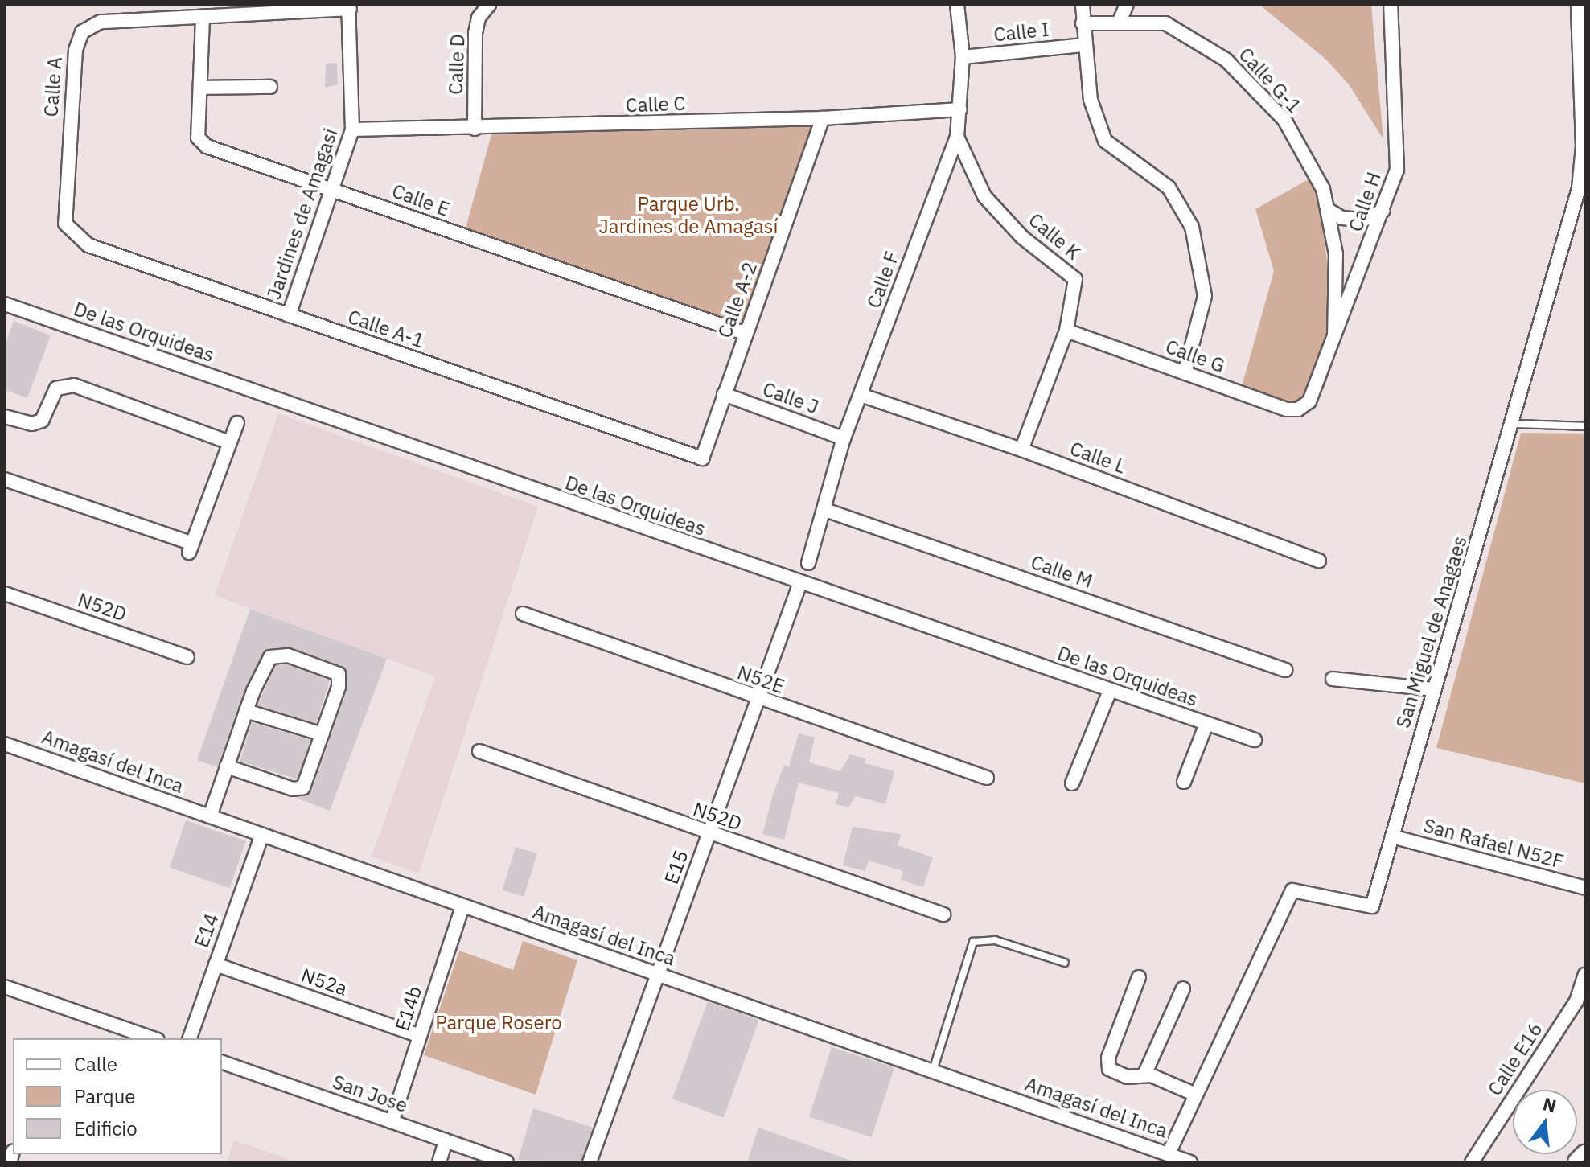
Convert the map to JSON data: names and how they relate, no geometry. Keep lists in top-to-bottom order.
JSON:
{
  "streets": {
    "street": [
      "Calle I",
      "Calle D",
      "Calle G-1",
      "Calle A",
      "Calle C",
      "Calle E",
      "Calle H",
      "Jardines de Amagasi",
      "Calle K",
      "Calle F",
      "Calle A-2",
      "Calle A-1",
      "De las Orquideas",
      "Calle G",
      "Calle J",
      "Calle L",
      "Calle M",
      "N52D",
      "San Miguel de Anagaes",
      "N52E",
      "Amagasí del Inca",
      "San Rafael N52F",
      "E15",
      "E14",
      "N52a",
      "E14b",
      "Calle E16",
      "San Jose"
    ]
  },
  "crossings": [
    ["Calle I", "Calle F"],
    ["Calle D", "Calle C"],
    ["Calle G-1", "Calle H"],
    ["Calle A", "Calle E"],
    ["Calle A", "Jardines de Amagasi"],
    ["Calle A", "Calle A-1"],
    ["Calle C", "Jardines de Amagasi"],
    ["Calle C", "Calle F"],
    ["Calle C", "Calle A-2"],
    ["Calle E", "Jardines de Amagasi"],
    ["Calle E", "Calle A-2"],
    ["Calle H", "Calle G"],
    ["Jardines de Amagasi", "Calle A-1"],
    ["Calle K", "Calle F"],
    ["Calle K", "Calle G"],
    ["Calle K", "Calle L"],
    ["Calle F", "Calle J"],
    ["Calle F", "Calle L"],
    ["Calle F", "Calle M"],
    ["Calle A-2", "Calle A-1"],
    ["Calle A-2", "Calle J"],
    ["De las Orquideas", "E15"],
    ["N52D", "E15"],
    ["San Miguel de Anagaes", "Amagasí del Inca"],
    ["San Miguel de Anagaes", "San Rafael N52F"],
    ["N52E", "E15"],
    ["Amagasí del Inca", "E15"],
    ["Amagasí del Inca", "E14"],
    ["Amagasí del Inca", "E14b"],
    ["E14", "N52a"],
    ["N52a", "E14b"],
    ["E14b", "San Jose"]
  ],
  "parks": ["Parque Urb. Jardines de Amagasí", "Parque Rosero"],
  "legend": ["Calle", "Parque", "Edificio"],
  "north": "top"
}
